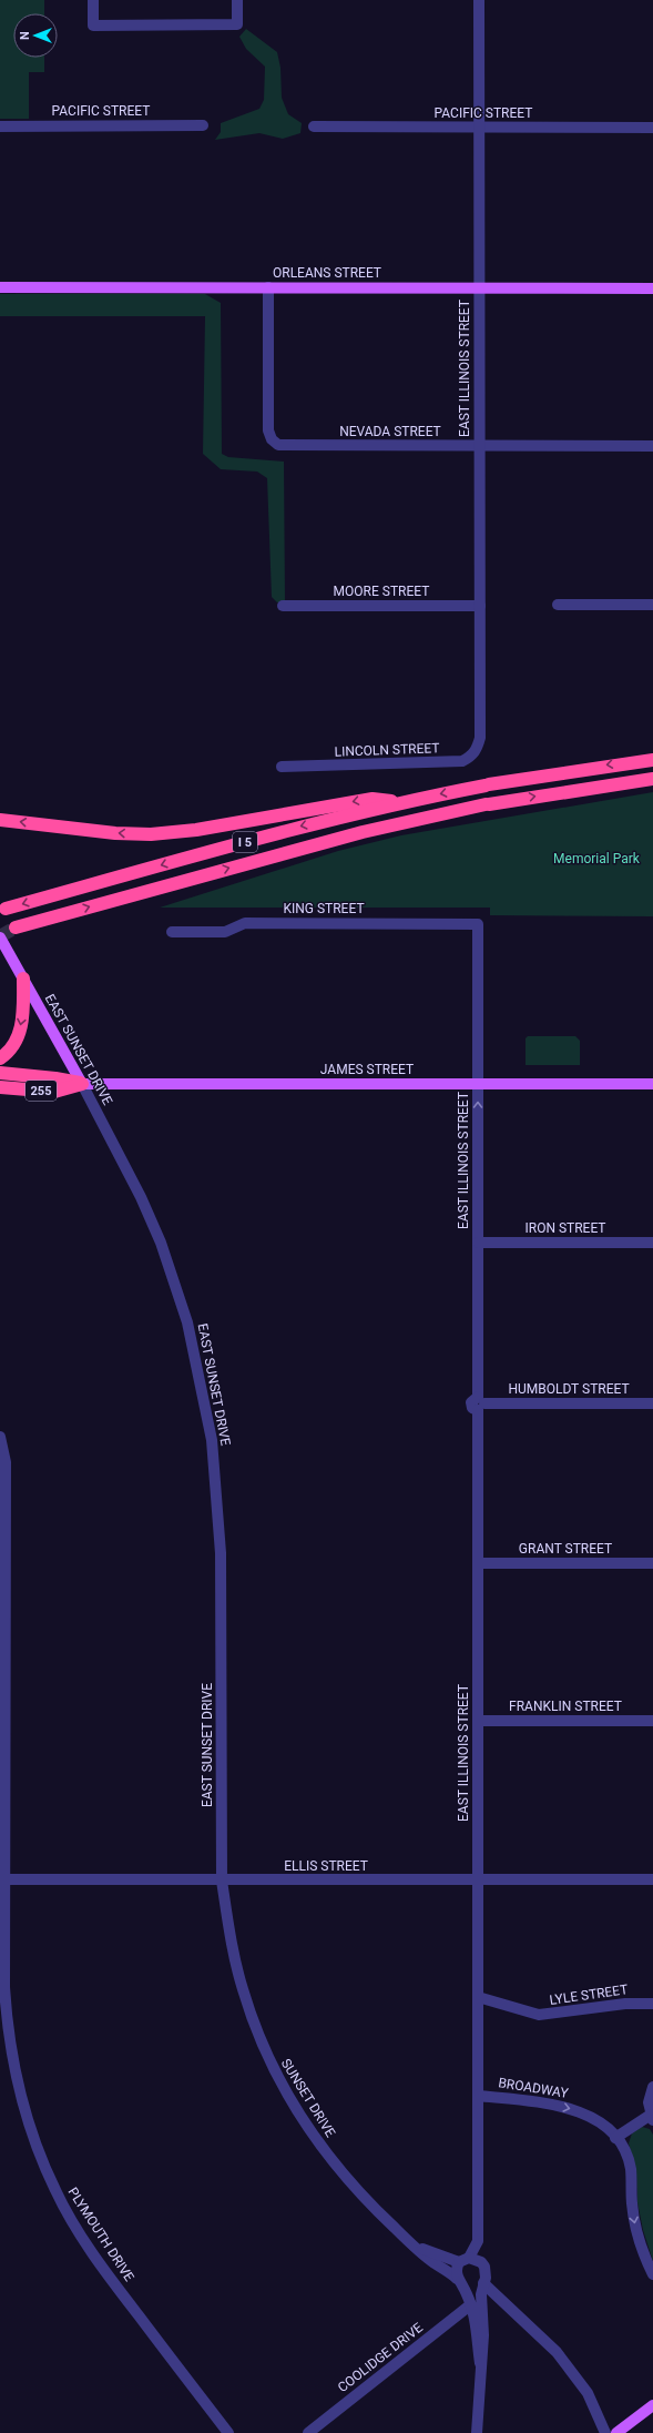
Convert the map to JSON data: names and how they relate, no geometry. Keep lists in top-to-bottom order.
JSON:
{
  "streets": {
    "highway": ["I 5", "255"],
    "main road": ["ORLEANS STREET", "EAST SUNSET DRIVE", "JAMES STREET"],
    "street": [
      "PACIFIC STREET",
      "EAST ILLINOIS STREET",
      "NEVADA STREET",
      "MOORE STREET",
      "LINCOLN STREET",
      "KING STREET",
      "IRON STREET",
      "HUMBOLDT STREET",
      "GRANT STREET",
      "FRANKLIN STREET",
      "ELLIS STREET",
      "LYLE STREET",
      "BROADWAY",
      "SUNSET DRIVE",
      "PLYMOUTH DRIVE",
      "COOLIDGE DRIVE"
    ]
  },
  "crossings": [
    ["PACIFIC STREET", "EAST ILLINOIS STREET"],
    ["ORLEANS STREET", "EAST ILLINOIS STREET"],
    ["ORLEANS STREET", "NEVADA STREET"],
    ["EAST ILLINOIS STREET", "NEVADA STREET"],
    ["EAST ILLINOIS STREET", "MOORE STREET"],
    ["EAST ILLINOIS STREET", "LINCOLN STREET"],
    ["EAST ILLINOIS STREET", "KING STREET"],
    ["EAST ILLINOIS STREET", "JAMES STREET"],
    ["EAST ILLINOIS STREET", "IRON STREET"],
    ["EAST ILLINOIS STREET", "HUMBOLDT STREET"],
    ["EAST ILLINOIS STREET", "GRANT STREET"],
    ["EAST ILLINOIS STREET", "FRANKLIN STREET"],
    ["EAST ILLINOIS STREET", "ELLIS STREET"],
    ["EAST ILLINOIS STREET", "LYLE STREET"],
    ["EAST ILLINOIS STREET", "BROADWAY"],
    ["EAST ILLINOIS STREET", "SUNSET DRIVE"],
    ["EAST SUNSET DRIVE", "JAMES STREET"],
    ["EAST SUNSET DRIVE", "255"],
    ["EAST SUNSET DRIVE", "ELLIS STREET"],
    ["EAST SUNSET DRIVE", "SUNSET DRIVE"],
    ["JAMES STREET", "255"],
    ["ELLIS STREET", "SUNSET DRIVE"],
    ["ELLIS STREET", "PLYMOUTH DRIVE"]
  ],
  "one_way": ["BROADWAY"],
  "parks": ["Memorial Park"],
  "north": "left"
}
